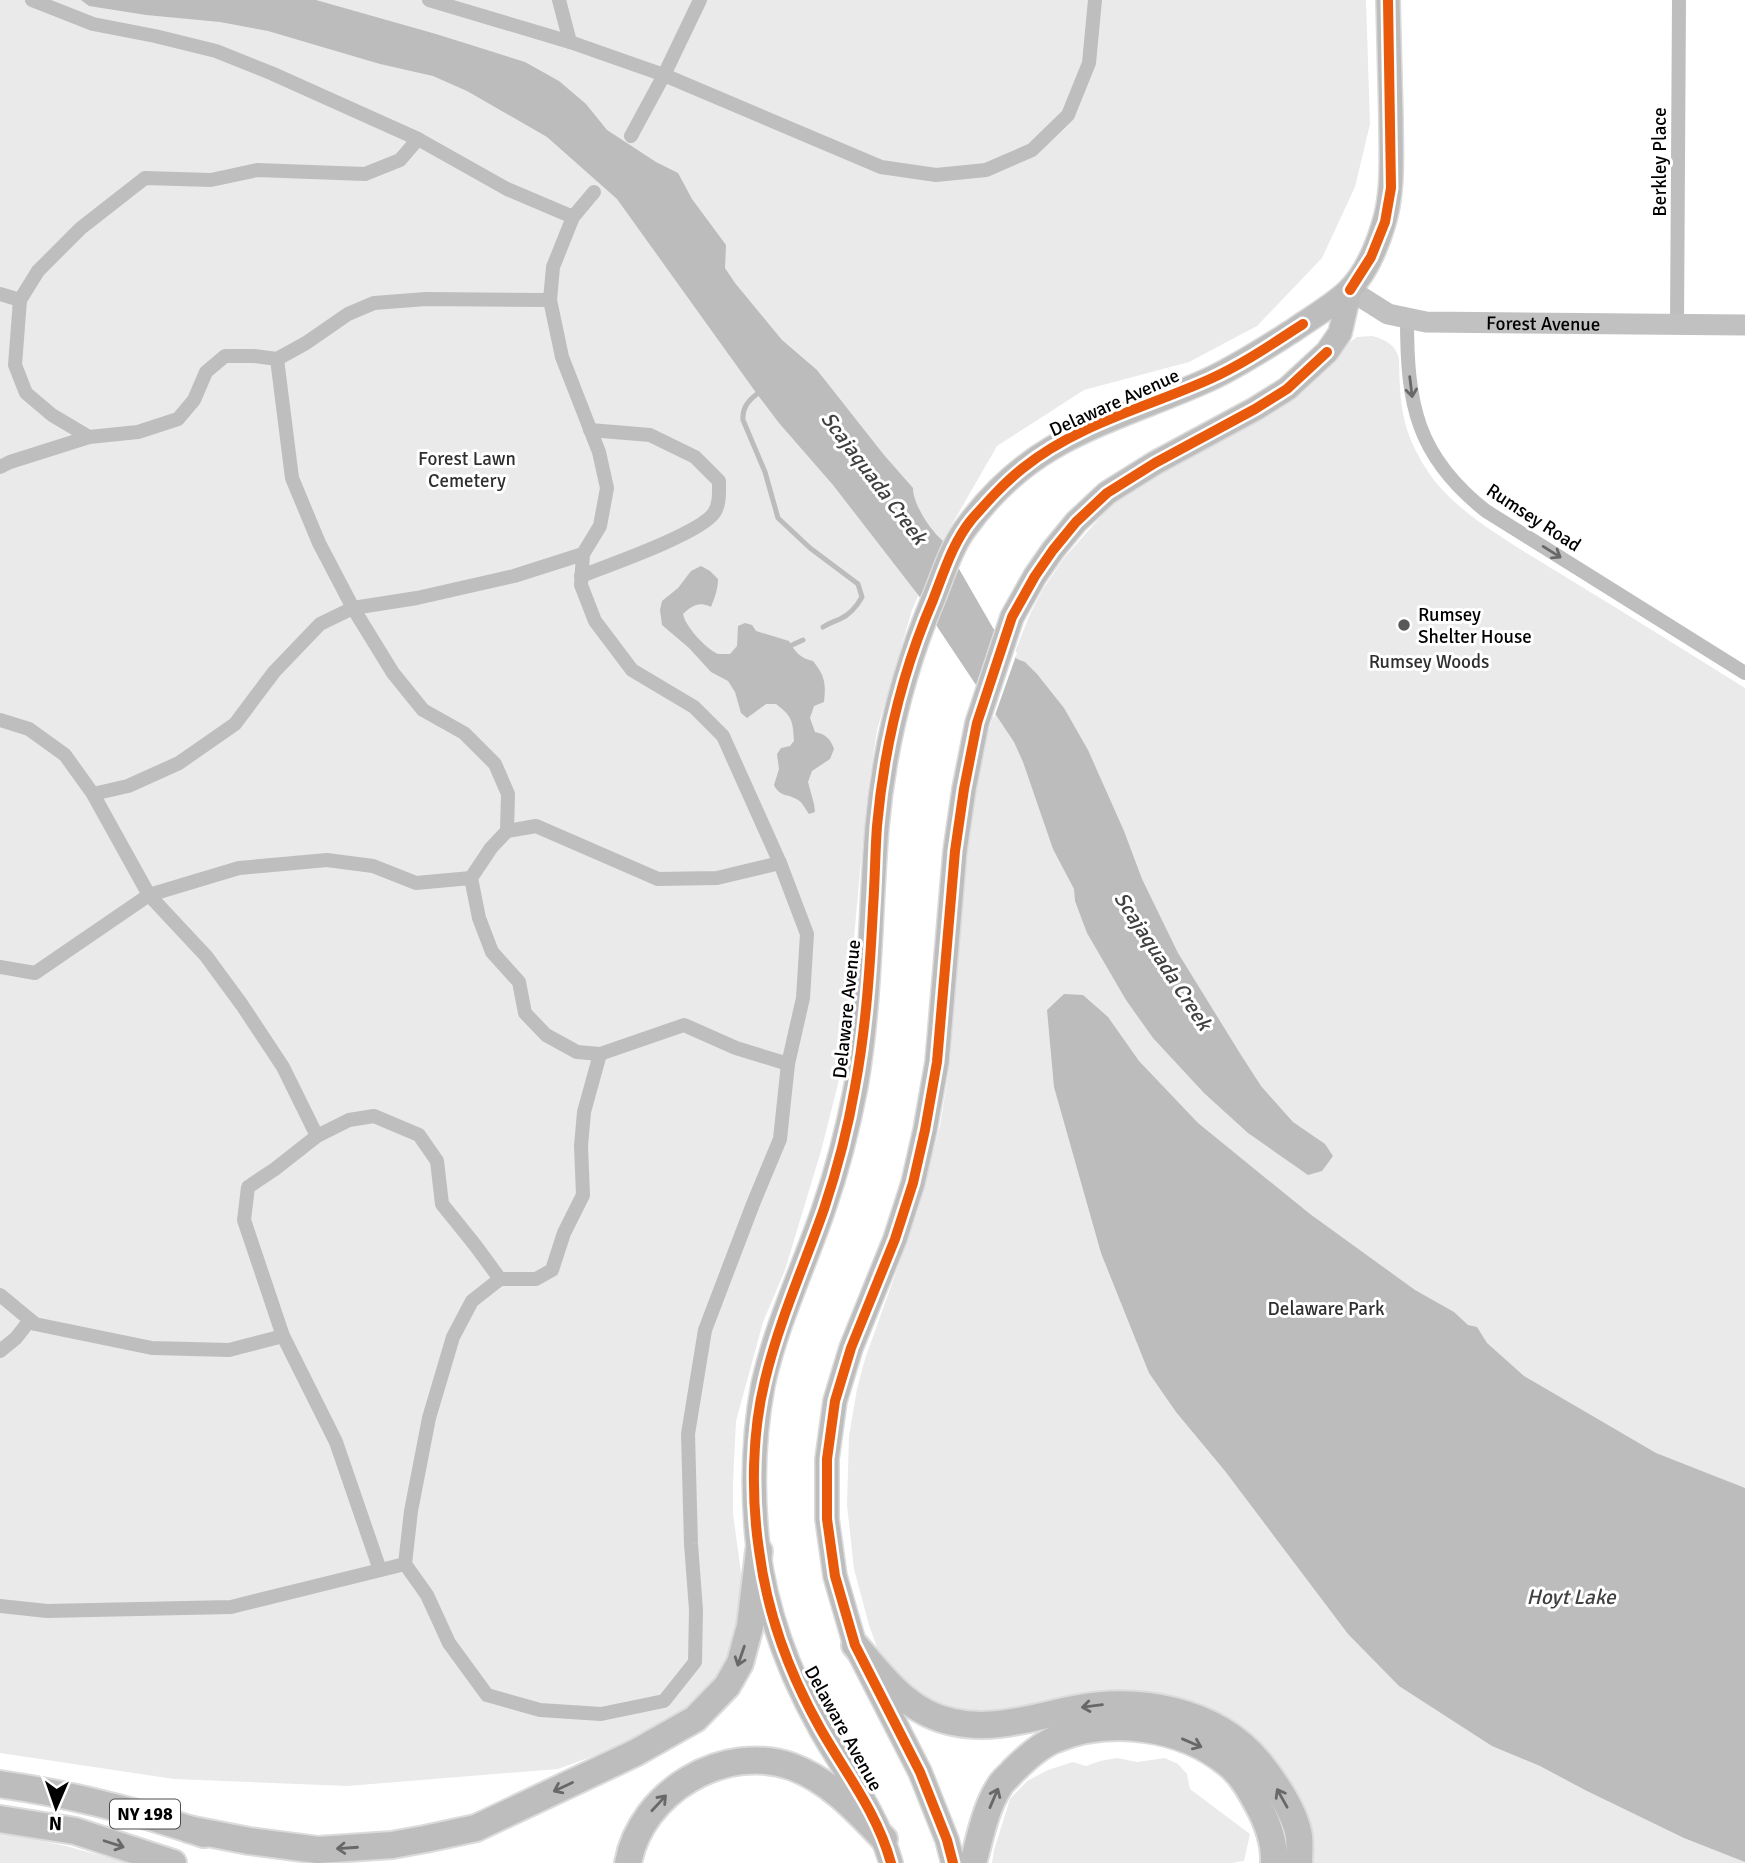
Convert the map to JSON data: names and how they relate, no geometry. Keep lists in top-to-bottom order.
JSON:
{
  "streets": {
    "highway": ["NY 198"],
    "main road": ["Delaware Avenue"],
    "street": ["Berkley Place", "Forest Avenue", "Rumsey Road"]
  },
  "crossings": [
    ["Berkley Place", "Forest Avenue"],
    ["Forest Avenue", "Delaware Avenue"],
    ["Forest Avenue", "Rumsey Road"]
  ],
  "one_way": ["Rumsey Road"],
  "water": ["Scajaquada Creek", "Hoyt Lake"],
  "parks": ["Forest Lawn Cemetery", "Rumsey Woods", "Delaware Park"],
  "places": ["Rumsey Shelter House"],
  "north": "bottom"
}
